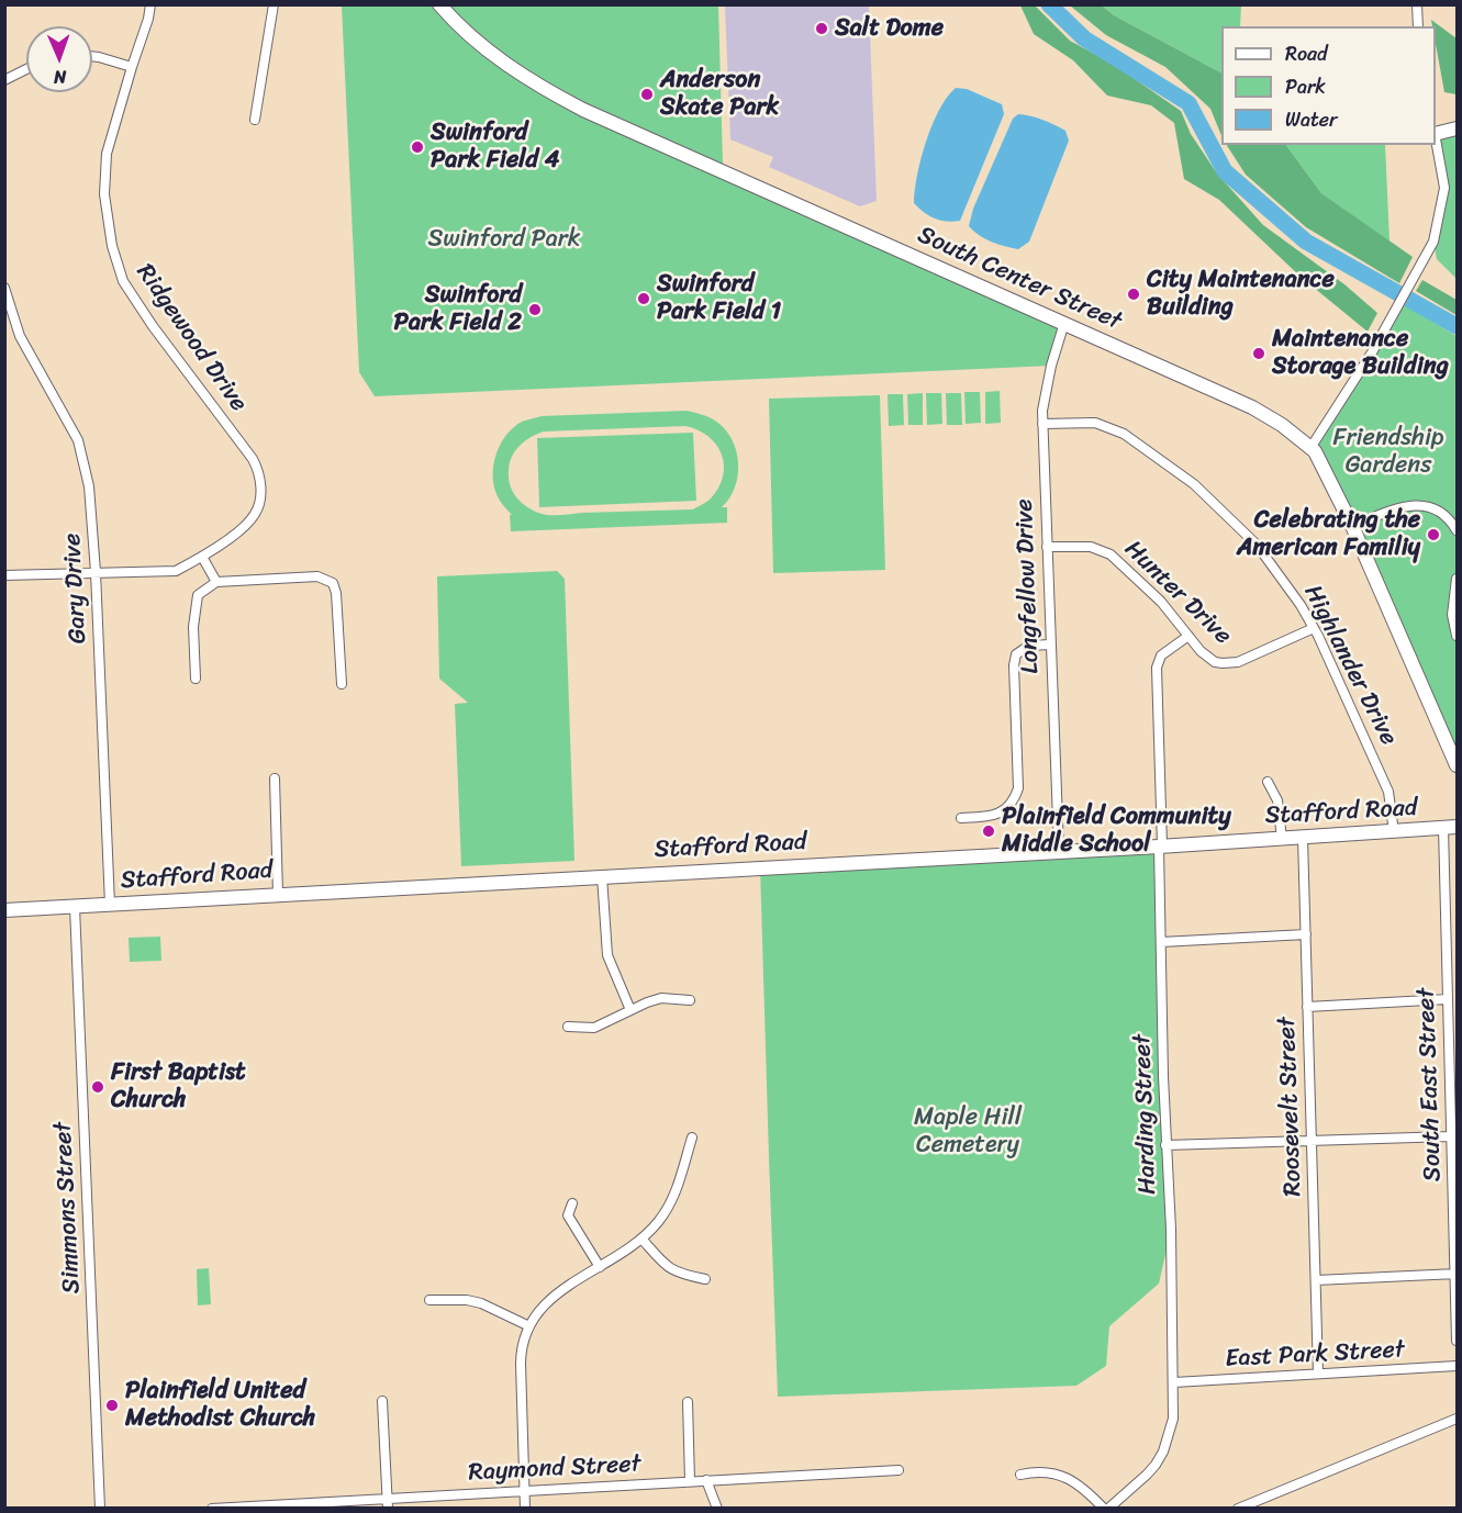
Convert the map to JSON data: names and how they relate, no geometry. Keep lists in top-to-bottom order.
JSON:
{
  "streets": {
    "street": [
      "South Center Street",
      "Ridgewood Drive",
      "Longfellow Drive",
      "Gary Drive",
      "Hunter Drive",
      "Highlander Drive",
      "Stafford Road",
      "South East Street",
      "Roosevelt Street",
      "Harding Street",
      "Simmons Street",
      "East Park Street",
      "Raymond Street"
    ]
  },
  "crossings": [
    ["South Center Street", "Longfellow Drive"],
    ["Ridgewood Drive", "Gary Drive"],
    ["Longfellow Drive", "Hunter Drive"],
    ["Longfellow Drive", "Highlander Drive"],
    ["Longfellow Drive", "Stafford Road"],
    ["Gary Drive", "Stafford Road"],
    ["Hunter Drive", "Highlander Drive"],
    ["Hunter Drive", "Harding Street"],
    ["Highlander Drive", "Stafford Road"],
    ["Stafford Road", "South East Street"],
    ["Stafford Road", "Roosevelt Street"],
    ["Stafford Road", "Harding Street"],
    ["Stafford Road", "Simmons Street"],
    ["Roosevelt Street", "East Park Street"],
    ["Harding Street", "East Park Street"]
  ],
  "parks": ["Swinford Park", "Friendship Gardens", "Maple Hill Cemetery"],
  "places": [
    "Salt Dome",
    "Anderson Skate Park",
    "Swinford Park Field 4",
    "City Maintenance Building",
    "Swinford Park Field 1",
    "Swinford Park Field 2",
    "Maintenance Storage Building",
    "Celebrating the American Familiy",
    "Plainfield Community Middle School",
    "First Baptist Church",
    "Plainfield United Methodist Church"
  ],
  "legend": ["Road", "Park", "Water"],
  "north": "bottom"
}
